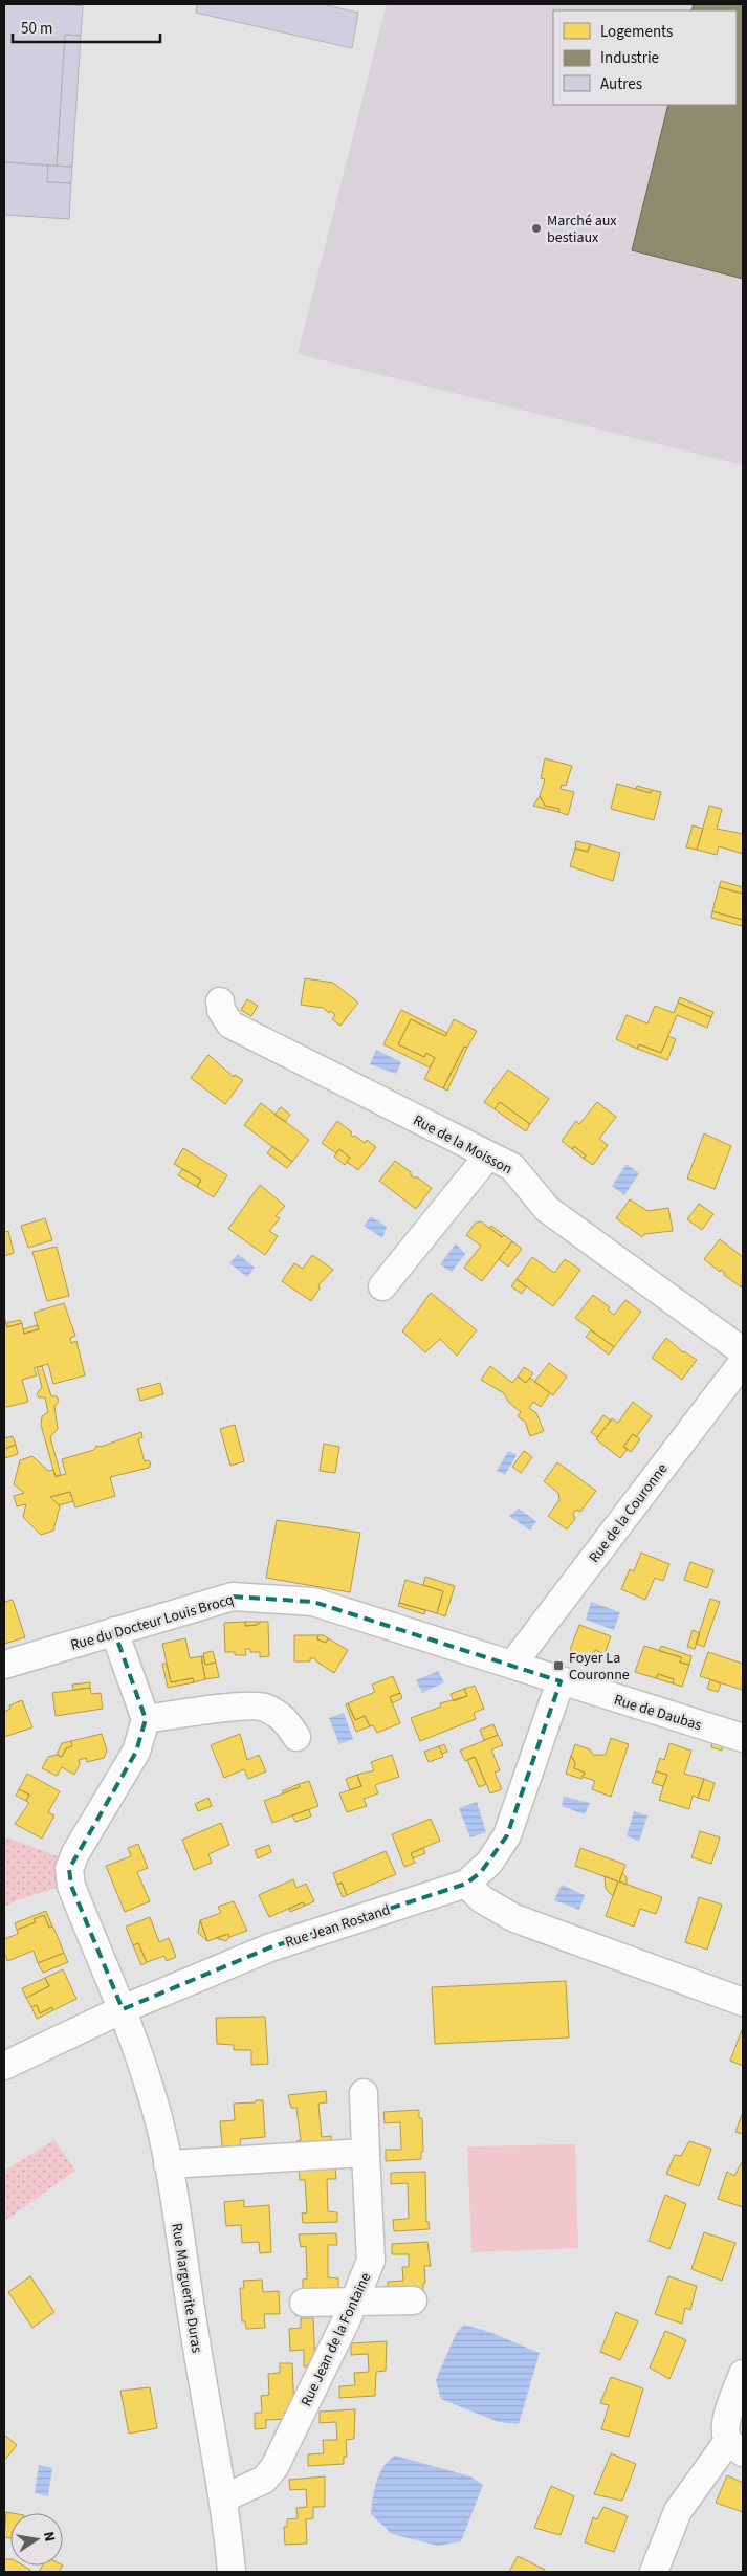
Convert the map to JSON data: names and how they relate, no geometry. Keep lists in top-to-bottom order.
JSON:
{
  "streets": {
    "street": [
      "Rue de la Moisson",
      "Rue de la Couronne",
      "Rue du Docteur Louis Brocq",
      "Rue de Daubas",
      "Rue Jean Rostand",
      "Rue Marguerite Duras",
      "Rue Jean de la Fontaine"
    ]
  },
  "crossings": [
    ["Rue de la Couronne", "Rue du Docteur Louis Brocq"],
    ["Rue de la Couronne", "Rue de Daubas"],
    ["Rue du Docteur Louis Brocq", "Rue de Daubas"],
    ["Rue de Daubas", "Rue Jean Rostand"],
    ["Rue Jean Rostand", "Rue Marguerite Duras"],
    ["Rue Marguerite Duras", "Rue Jean de la Fontaine"]
  ],
  "places": {
    "other": ["Marché aux bestiaux"],
    "transit": ["Foyer La Couronne"]
  },
  "legend": ["Logements", "Industrie", "Autres"],
  "scale_bar": "50 m",
  "north": "right"
}
